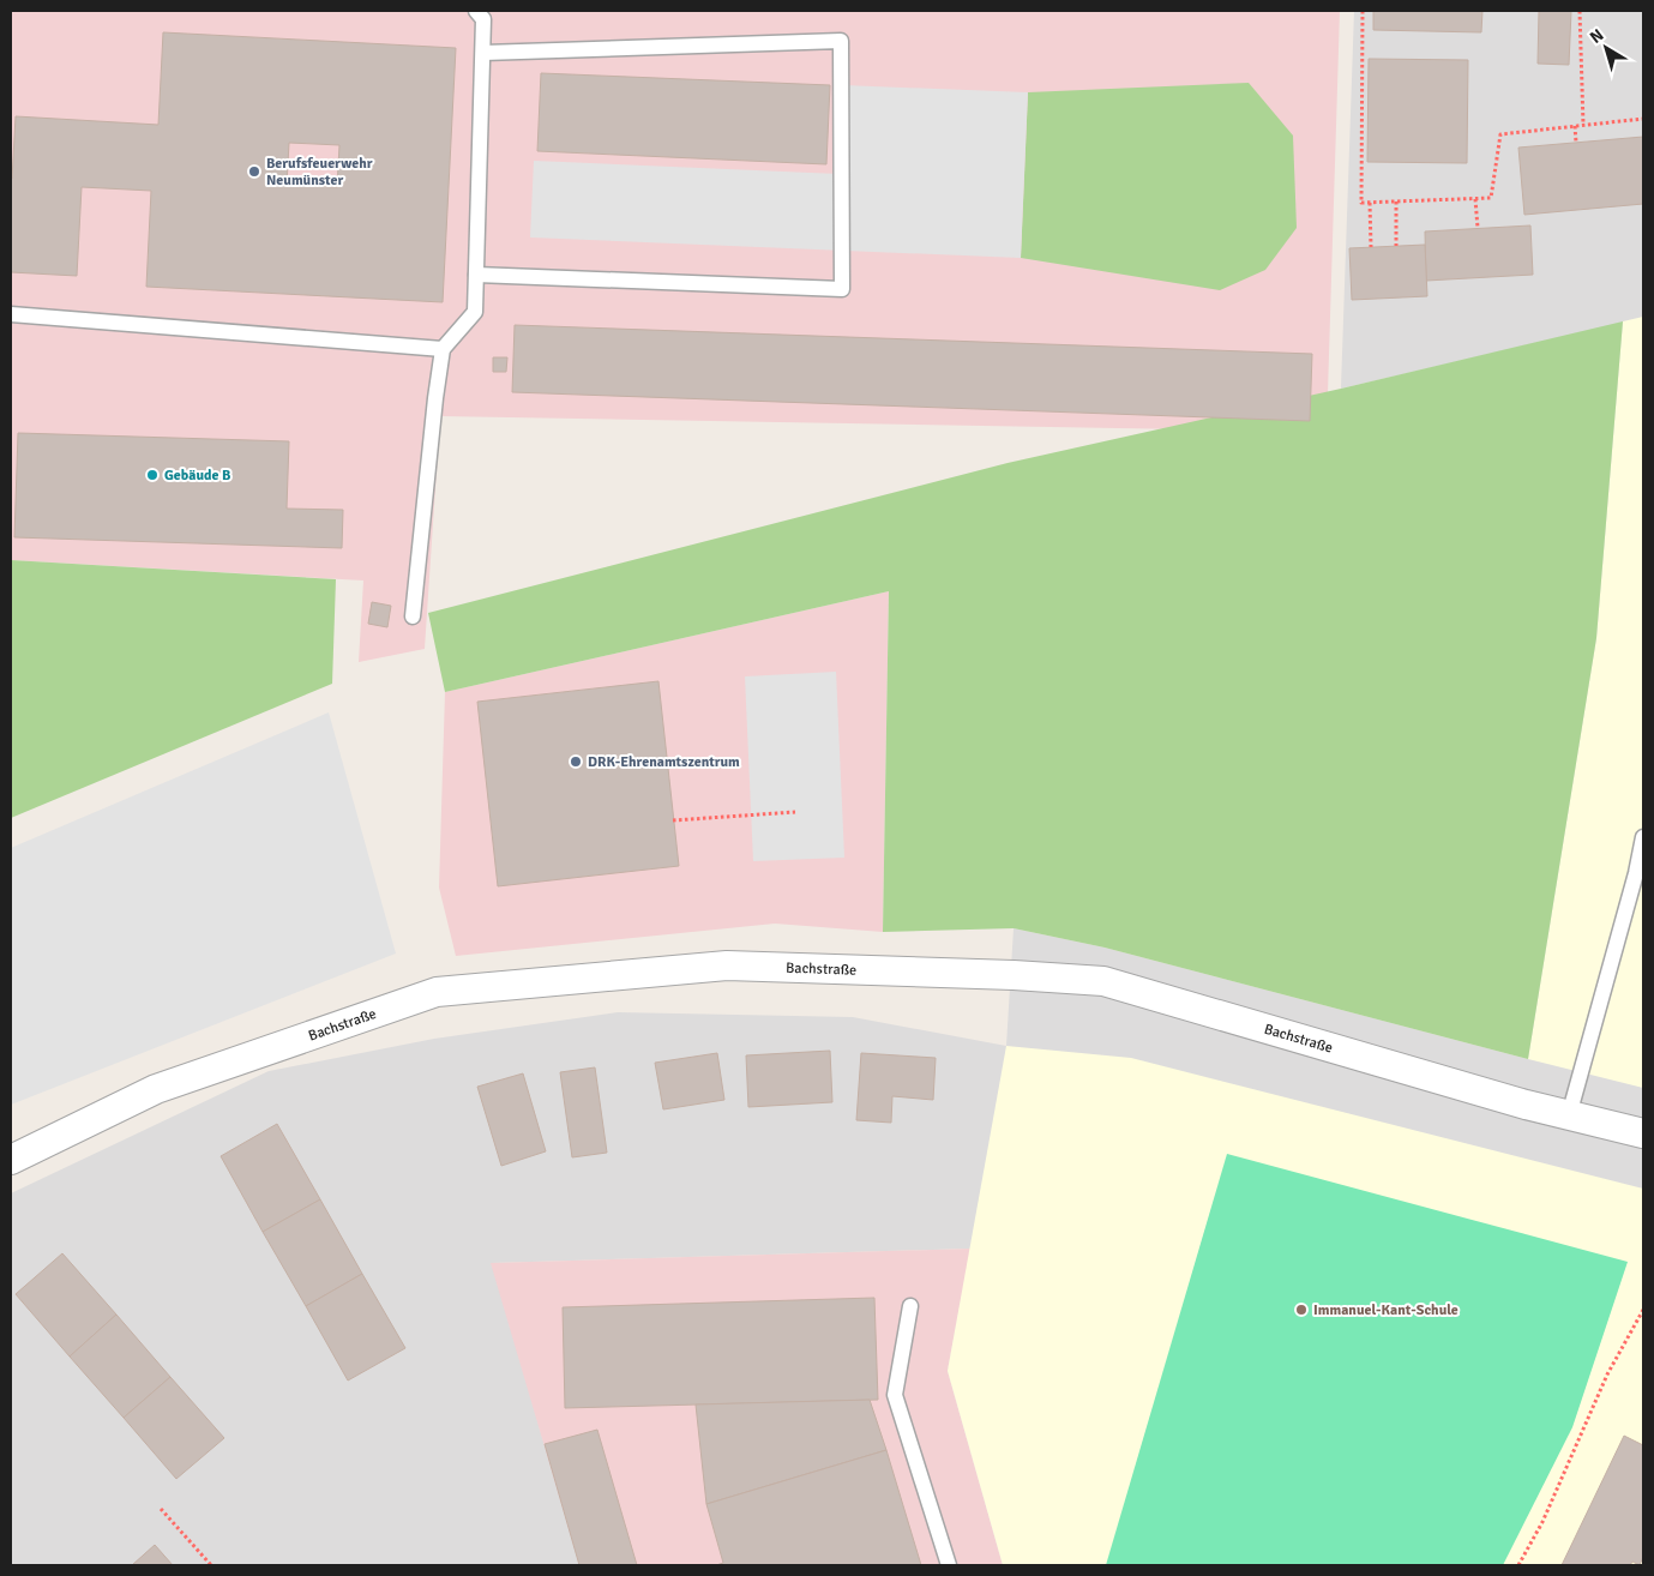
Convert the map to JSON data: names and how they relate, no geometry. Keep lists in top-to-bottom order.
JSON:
{
  "streets": {
    "street": ["Bachstraße"]
  },
  "places": [
    "Berufsfeuerwehr Neumünster",
    "Gebäude B",
    "DRK-Ehrenamtszentrum",
    "Immanuel-Kant-Schule"
  ],
  "north": "top left"
}
